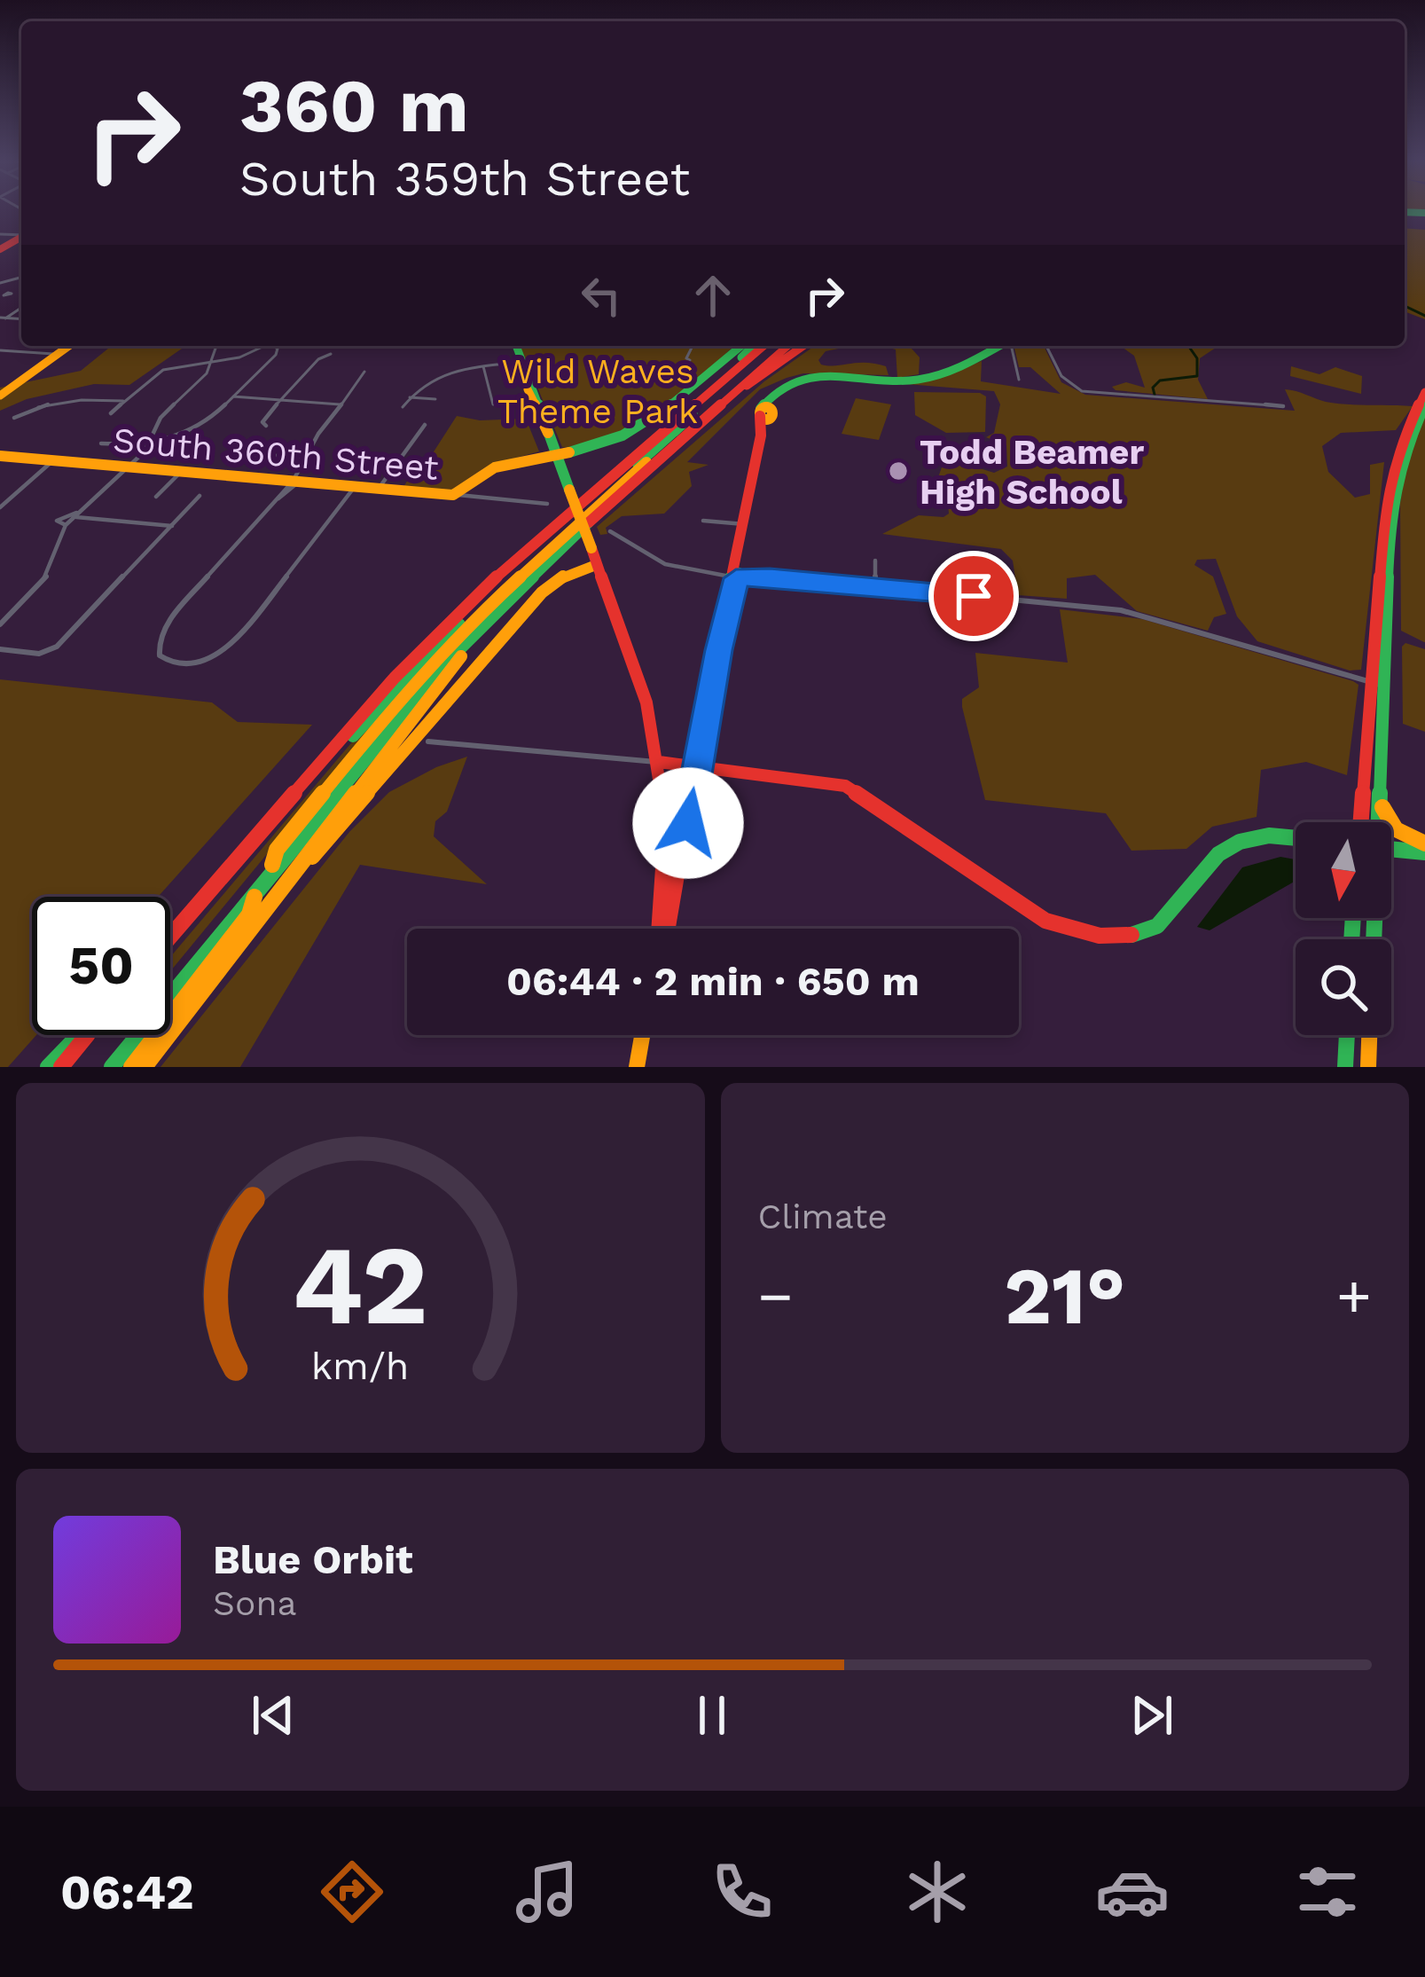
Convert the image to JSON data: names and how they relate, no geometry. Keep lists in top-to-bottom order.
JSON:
{
  "streets": {
    "main road": ["South 360th Street"]
  },
  "parks": ["Wild Waves Theme Park"],
  "places": ["Todd Beamer High School"],
  "north": "bottom",
  "page": {
    "turn": ["360 m", "South 359th Street"],
    "limit": "50",
    "trip": "06:44 · 2 min · 650 m",
    "tile": "Climate",
    "heat": ["−", "21°", "+"],
    "song": ["Blue Orbit", "Sona"],
    "tabs": "06:42",
    "gauge": ["42", "km/h"]
  }
}
